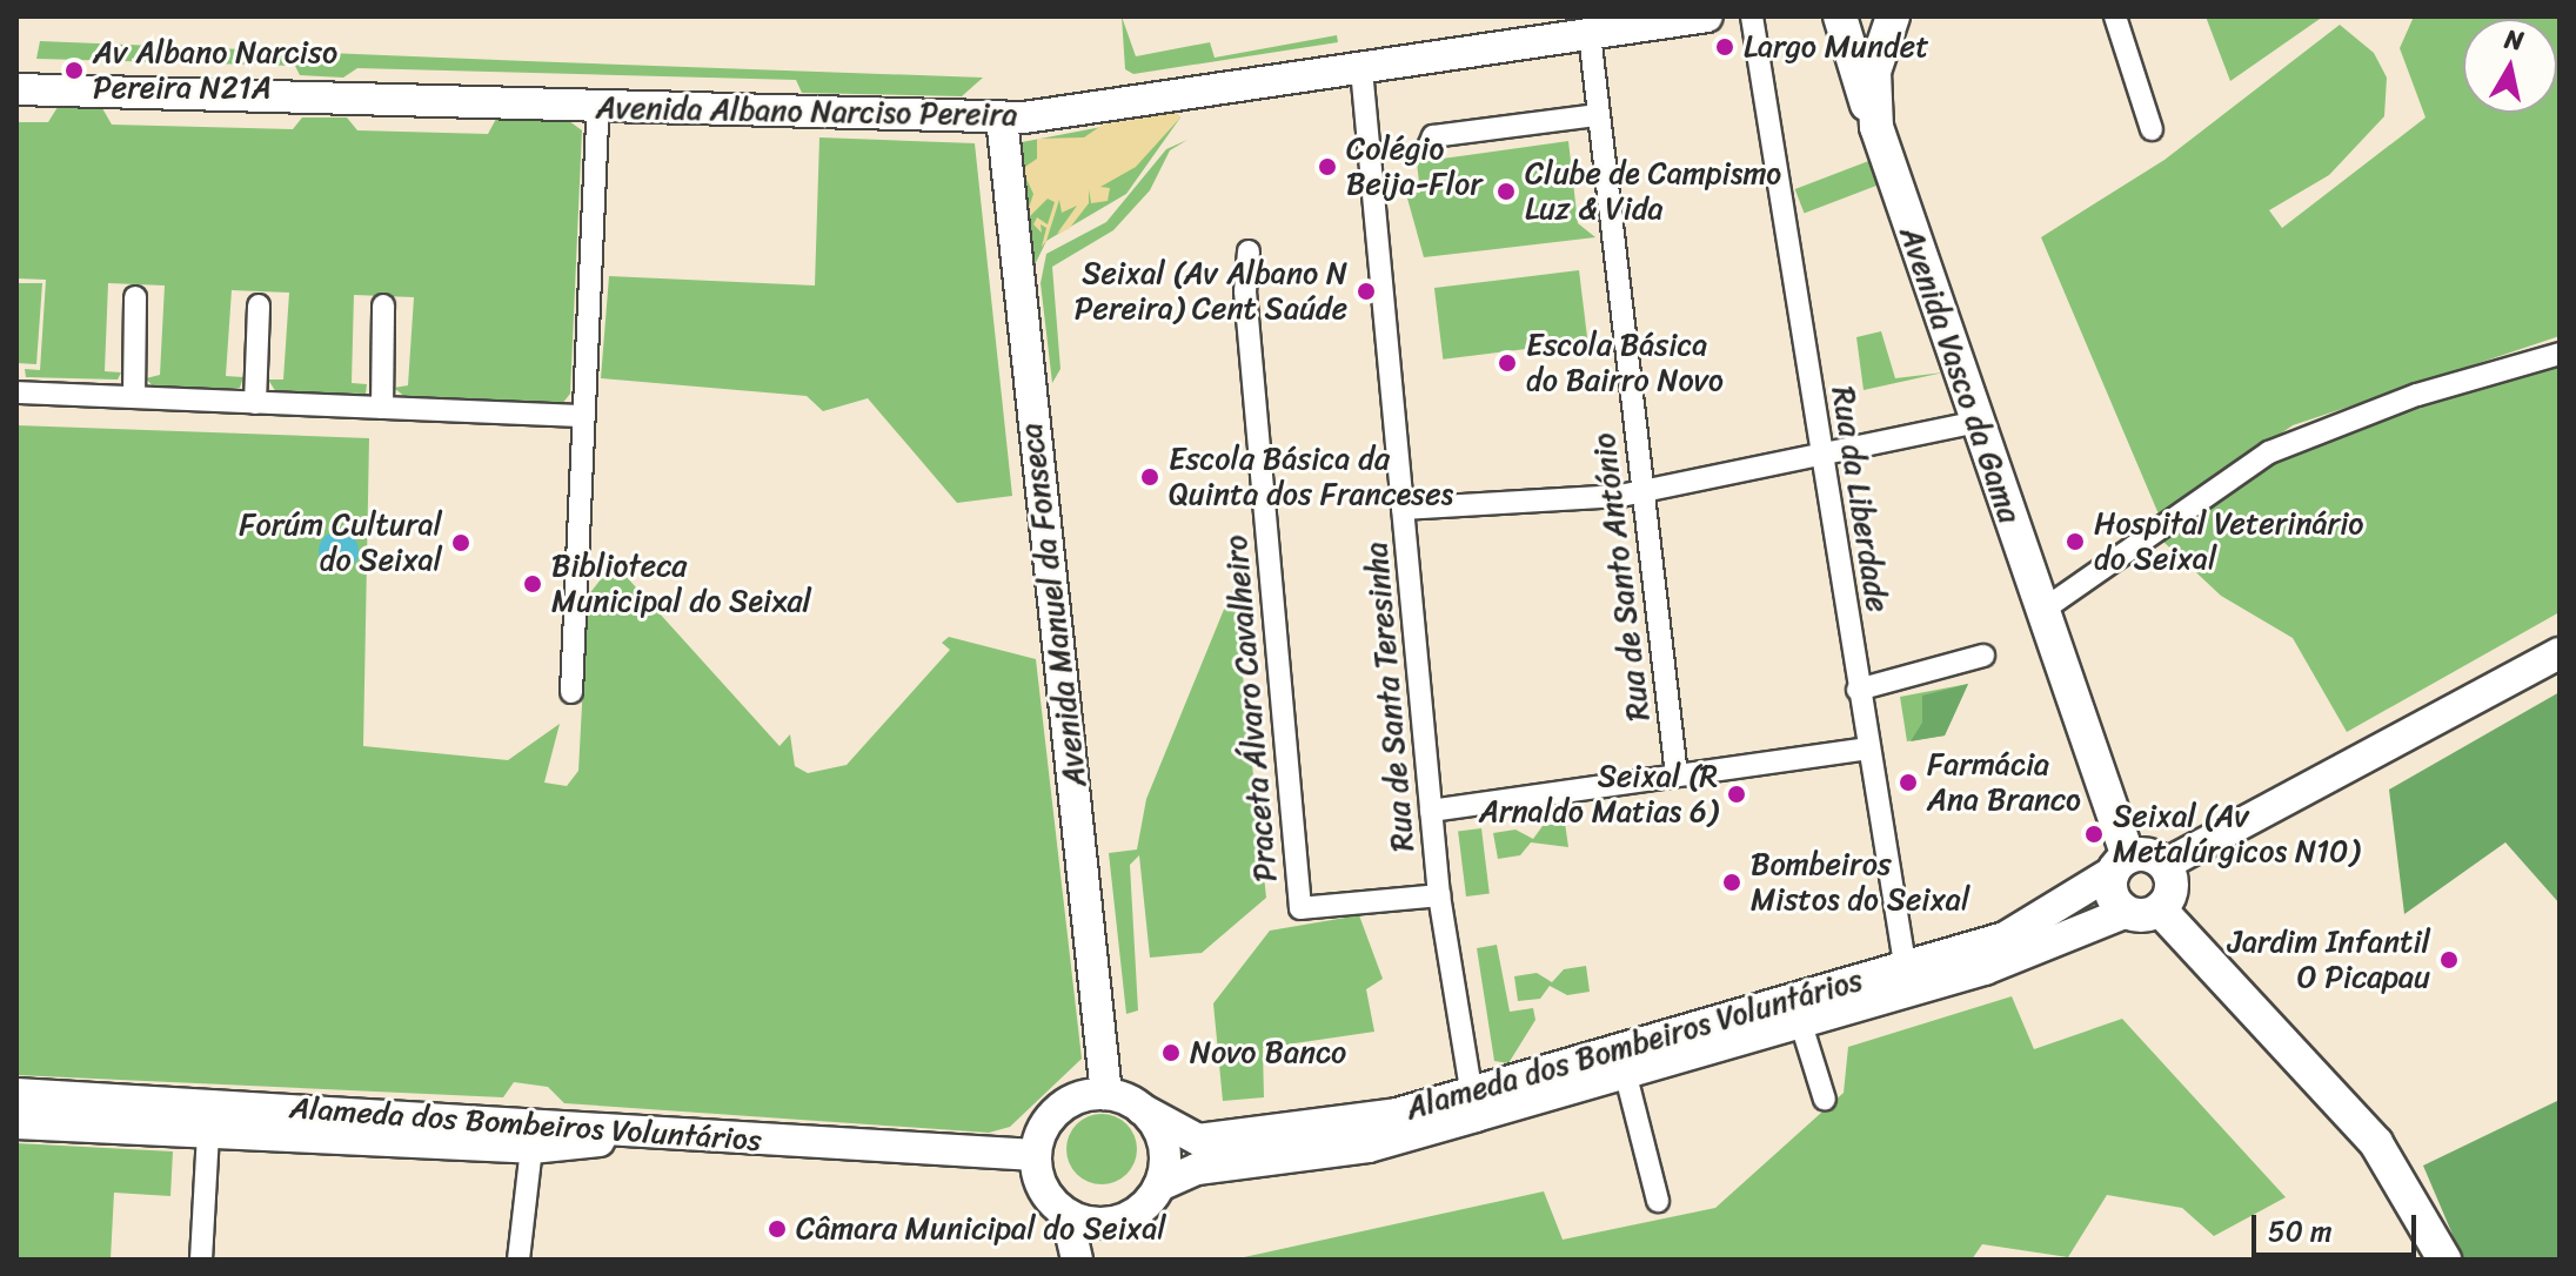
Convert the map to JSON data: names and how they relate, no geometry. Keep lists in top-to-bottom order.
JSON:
{
  "streets": {
    "main road": [
      "Avenida Albano Narciso Pereira",
      "Avenida Vasco da Gama",
      "Avenida Manuel da Fonseca",
      "Alameda dos Bombeiros Voluntários"
    ],
    "street": [
      "Rua da Liberdade",
      "Rua de Santo António",
      "Rua de Santa Teresinha",
      "Praceta Álvaro Cavalheiro"
    ]
  },
  "crossings": [
    ["Avenida Albano Narciso Pereira", "Rua de Santo António"],
    ["Avenida Albano Narciso Pereira", "Avenida Manuel da Fonseca"],
    ["Avenida Albano Narciso Pereira", "Rua de Santa Teresinha"],
    ["Avenida Vasco da Gama", "Alameda dos Bombeiros Voluntários"],
    ["Rua da Liberdade", "Alameda dos Bombeiros Voluntários"],
    ["Avenida Manuel da Fonseca", "Alameda dos Bombeiros Voluntários"],
    ["Rua de Santa Teresinha", "Praceta Álvaro Cavalheiro"],
    ["Rua de Santa Teresinha", "Alameda dos Bombeiros Voluntários"]
  ],
  "places": [
    "Largo Mundet",
    "Av Albano Narciso Pereira N21A",
    "Colégio Beija-Flor",
    "Clube de Campismo Luz & Vida",
    "Seixal (Av Albano N Pereira) Cent Saúde",
    "Escola Básica do Bairro Novo",
    "Escola Básica da Quinta dos Franceses",
    "Hospital Veterinário do Seixal",
    "Forúm Cultural do Seixal",
    "Biblioteca Municipal do Seixal",
    "Farmácia Ana Branco",
    "Seixal (R Arnaldo Matias 6)",
    "Seixal (Av Metalúrgicos N10)",
    "Bombeiros Mistos do Seixal",
    "Jardim Infantil O Picapau",
    "Novo Banco",
    "Câmara Municipal do Seixal"
  ],
  "scale_bar": "50 m",
  "north": "top"
}
